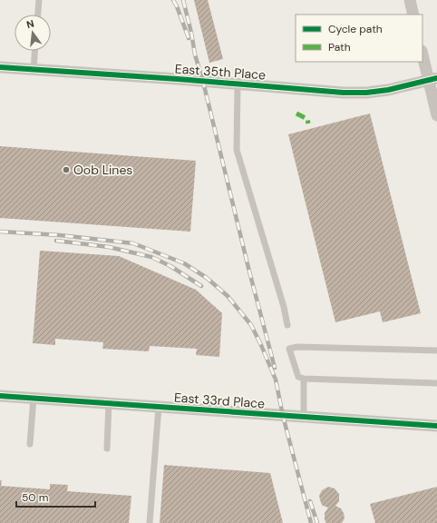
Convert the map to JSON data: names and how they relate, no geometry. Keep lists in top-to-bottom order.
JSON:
{
  "streets": {
    "street": ["East 35th Place", "East 33rd Place"]
  },
  "places": ["Oob Lines"],
  "legend": ["Cycle path", "Path"],
  "scale_bar": "50 m",
  "north": "top"
}
